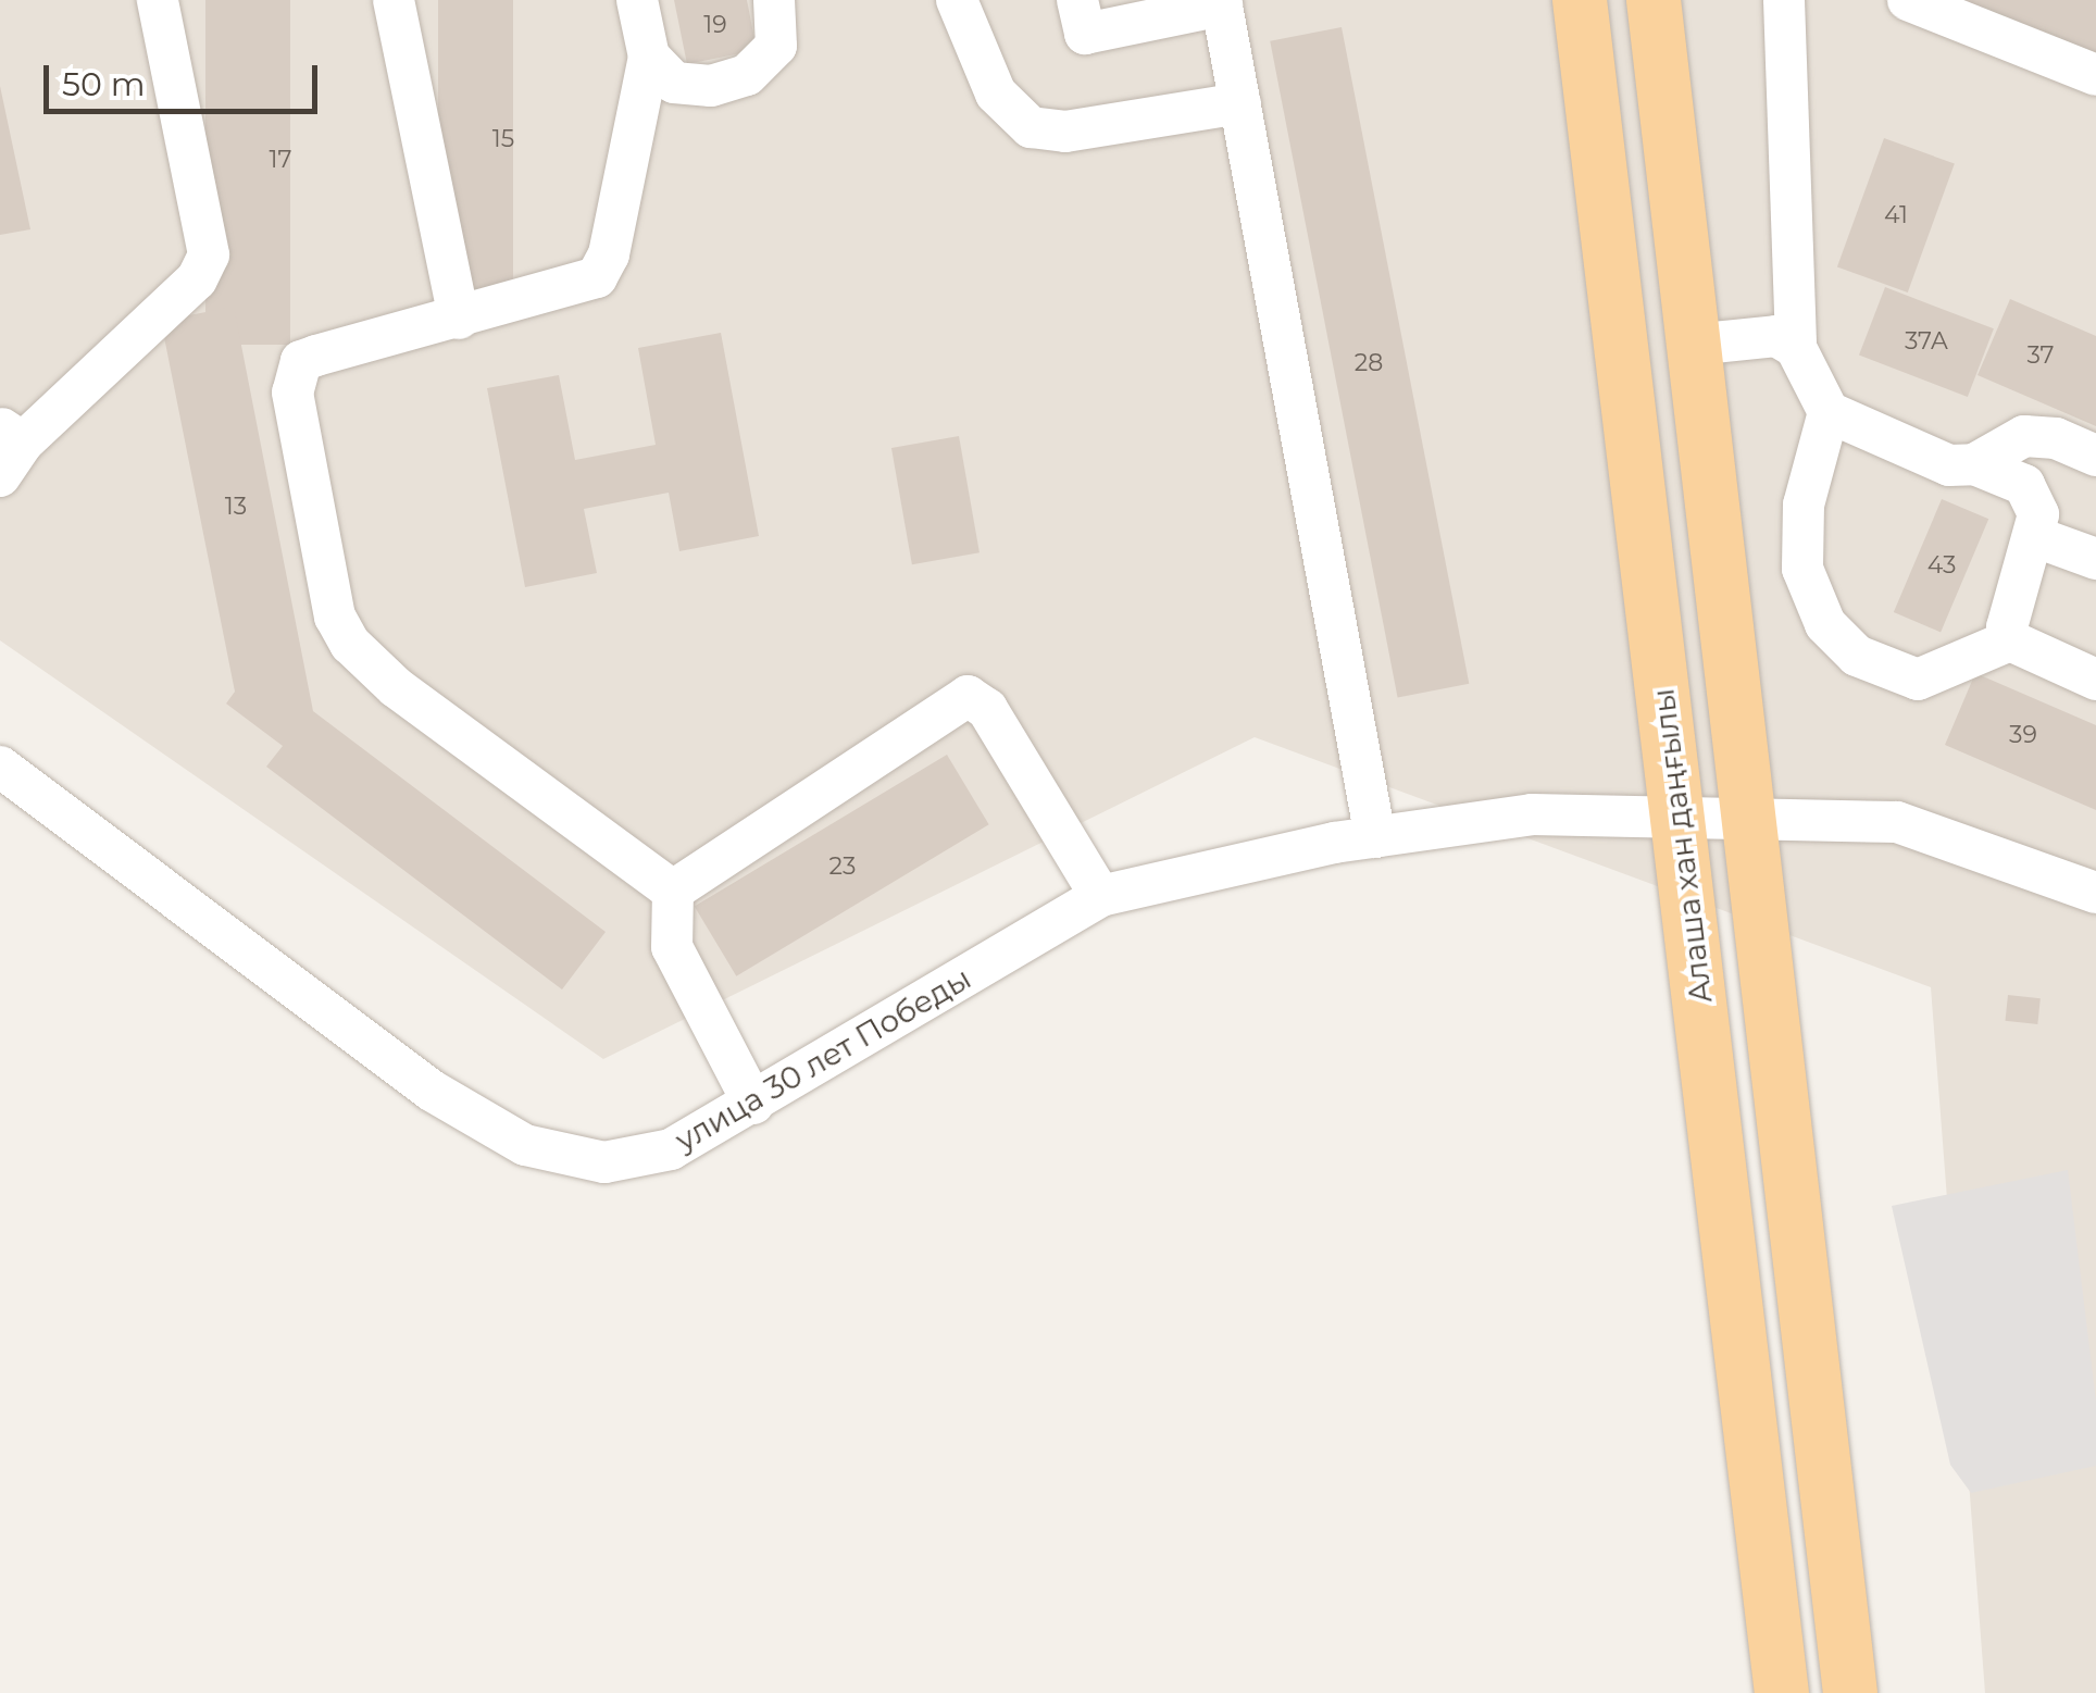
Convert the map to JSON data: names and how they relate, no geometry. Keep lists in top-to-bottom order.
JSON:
{
  "streets": {
    "main road": ["Алаша хан даңғылы"],
    "street": ["улица 30 лет Победы"]
  },
  "crossings": [
    ["Алаша хан даңғылы", "улица 30 лет Победы"]
  ],
  "house_numbers": [
    "19",
    "15",
    "17",
    "41",
    "37А",
    "37",
    "28",
    "13",
    "43",
    "39",
    "23"
  ],
  "scale_bar": "50 m"
}
